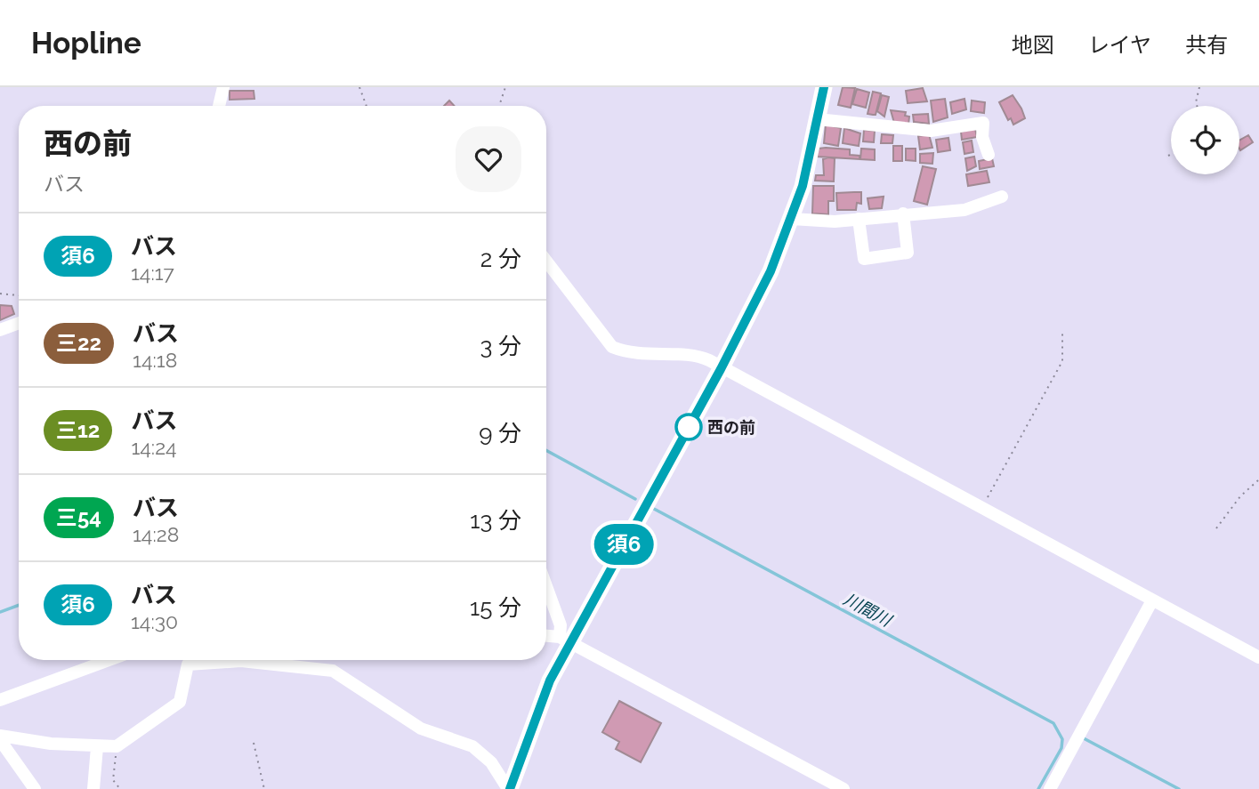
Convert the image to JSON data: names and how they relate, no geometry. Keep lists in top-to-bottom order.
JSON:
{
  "water": ["川間川"],
  "places": ["西の前"],
  "lines": ["bus line 須6"],
  "page": {
    "header": "Hopline",
    "nav": ["地図", "レイヤ", "共有"],
    "on_map": "須6",
    "heading": ["西の前", "バス"],
    "list": [
      {
        "mark": "須6",
        "name": "バス",
        "note": "14:17",
        "value": "2 分"
      },
      {
        "mark": "三22",
        "name": "バス",
        "note": "14:18",
        "value": "3 分"
      },
      {
        "mark": "三12",
        "name": "バス",
        "note": "14:24",
        "value": "9 分"
      },
      {
        "mark": "三54",
        "name": "バス",
        "note": "14:28",
        "value": "13 分"
      },
      {
        "mark": "須6",
        "name": "バス",
        "note": "14:30",
        "value": "15 分"
      }
    ]
  }
}
